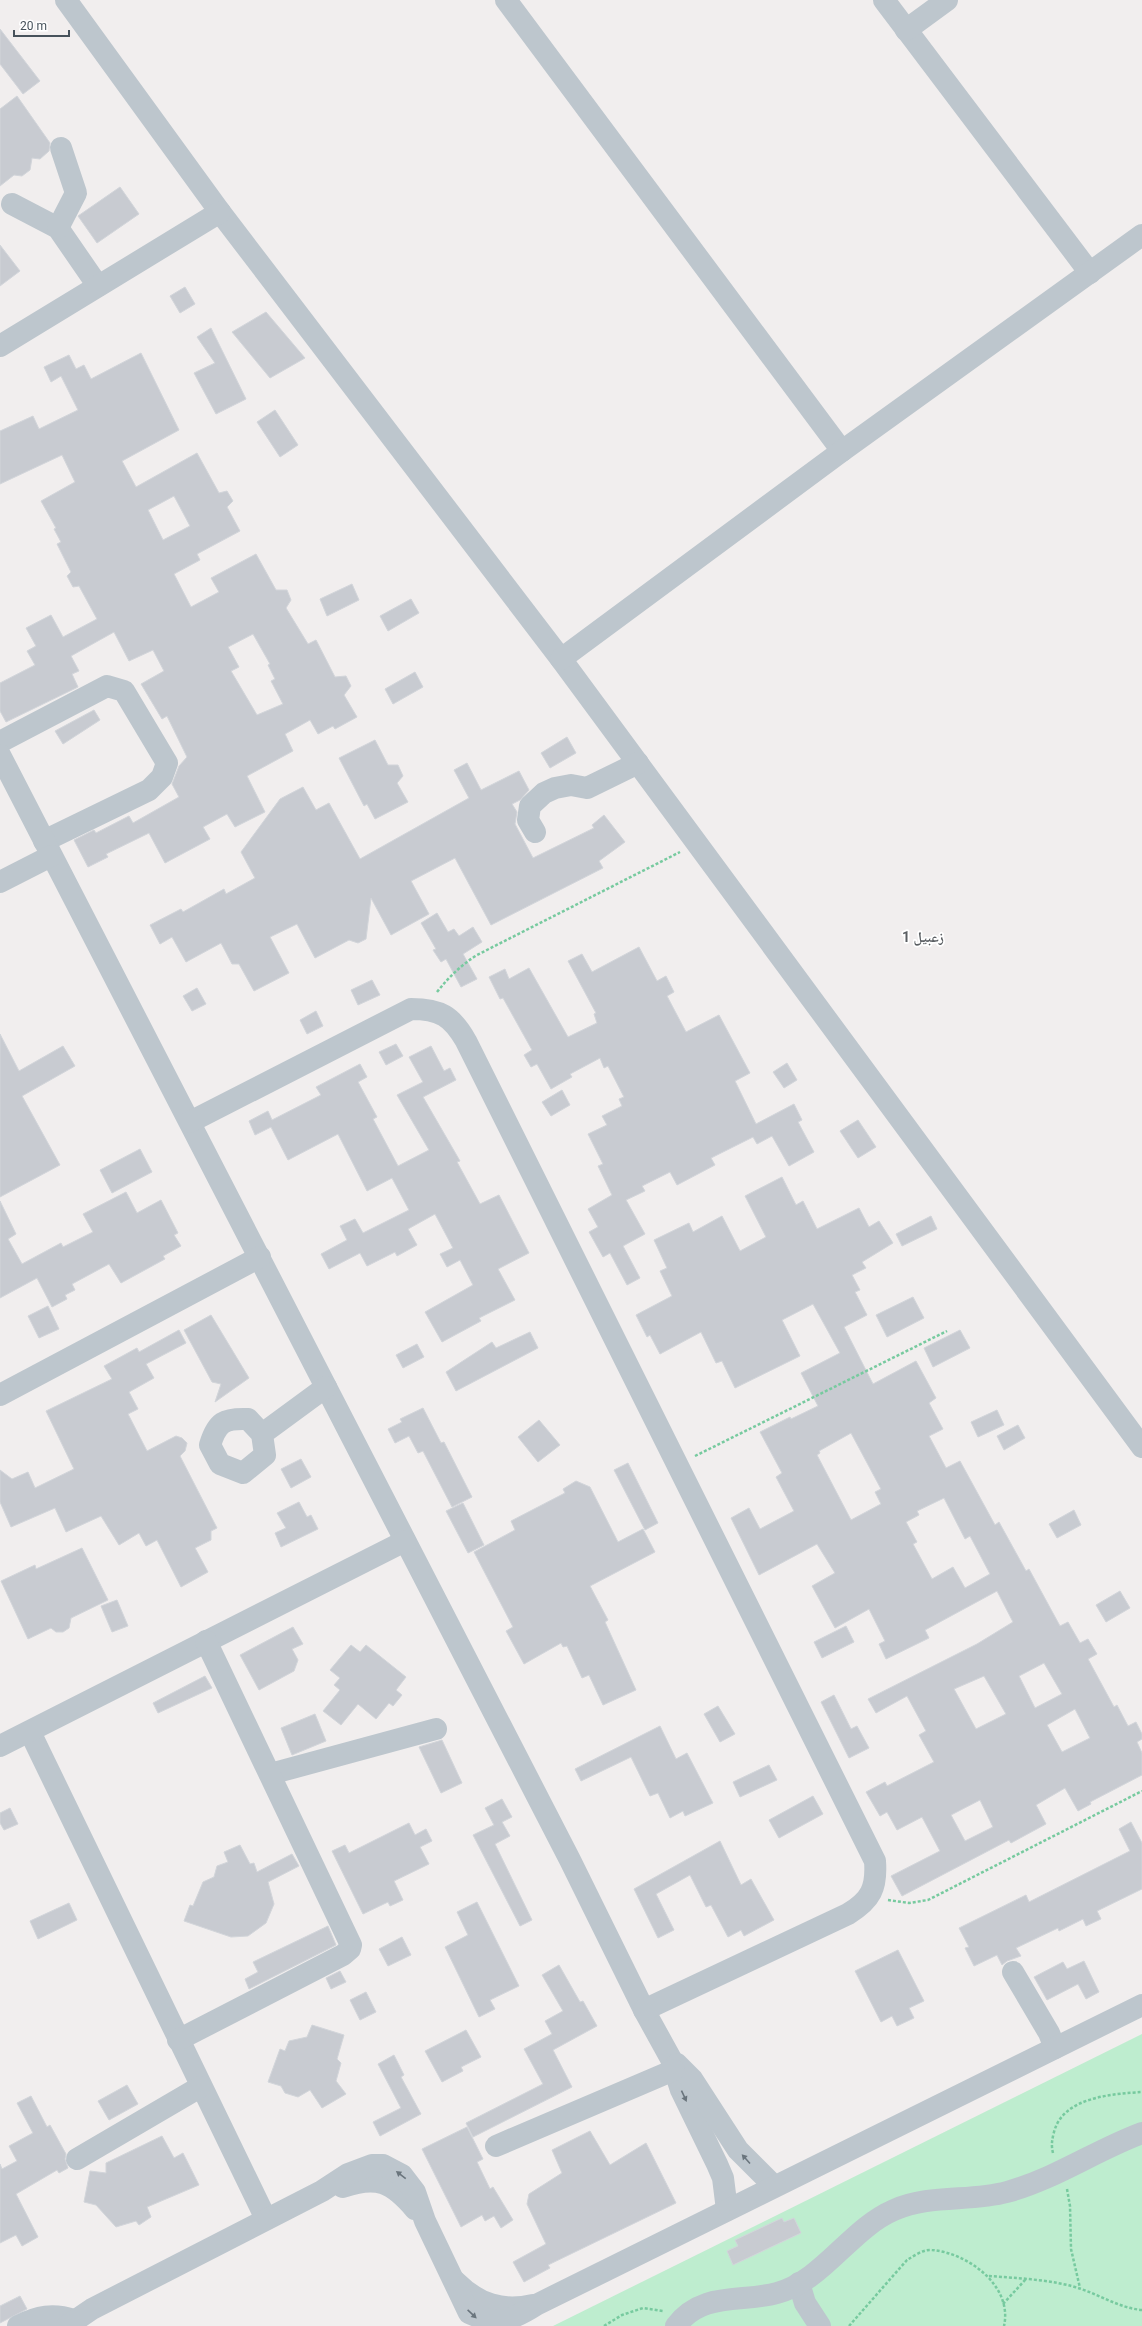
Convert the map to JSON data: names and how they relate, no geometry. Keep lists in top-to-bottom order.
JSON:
{
  "districts": ["زعبيل 1"],
  "scale_bar": "20 m"
}
